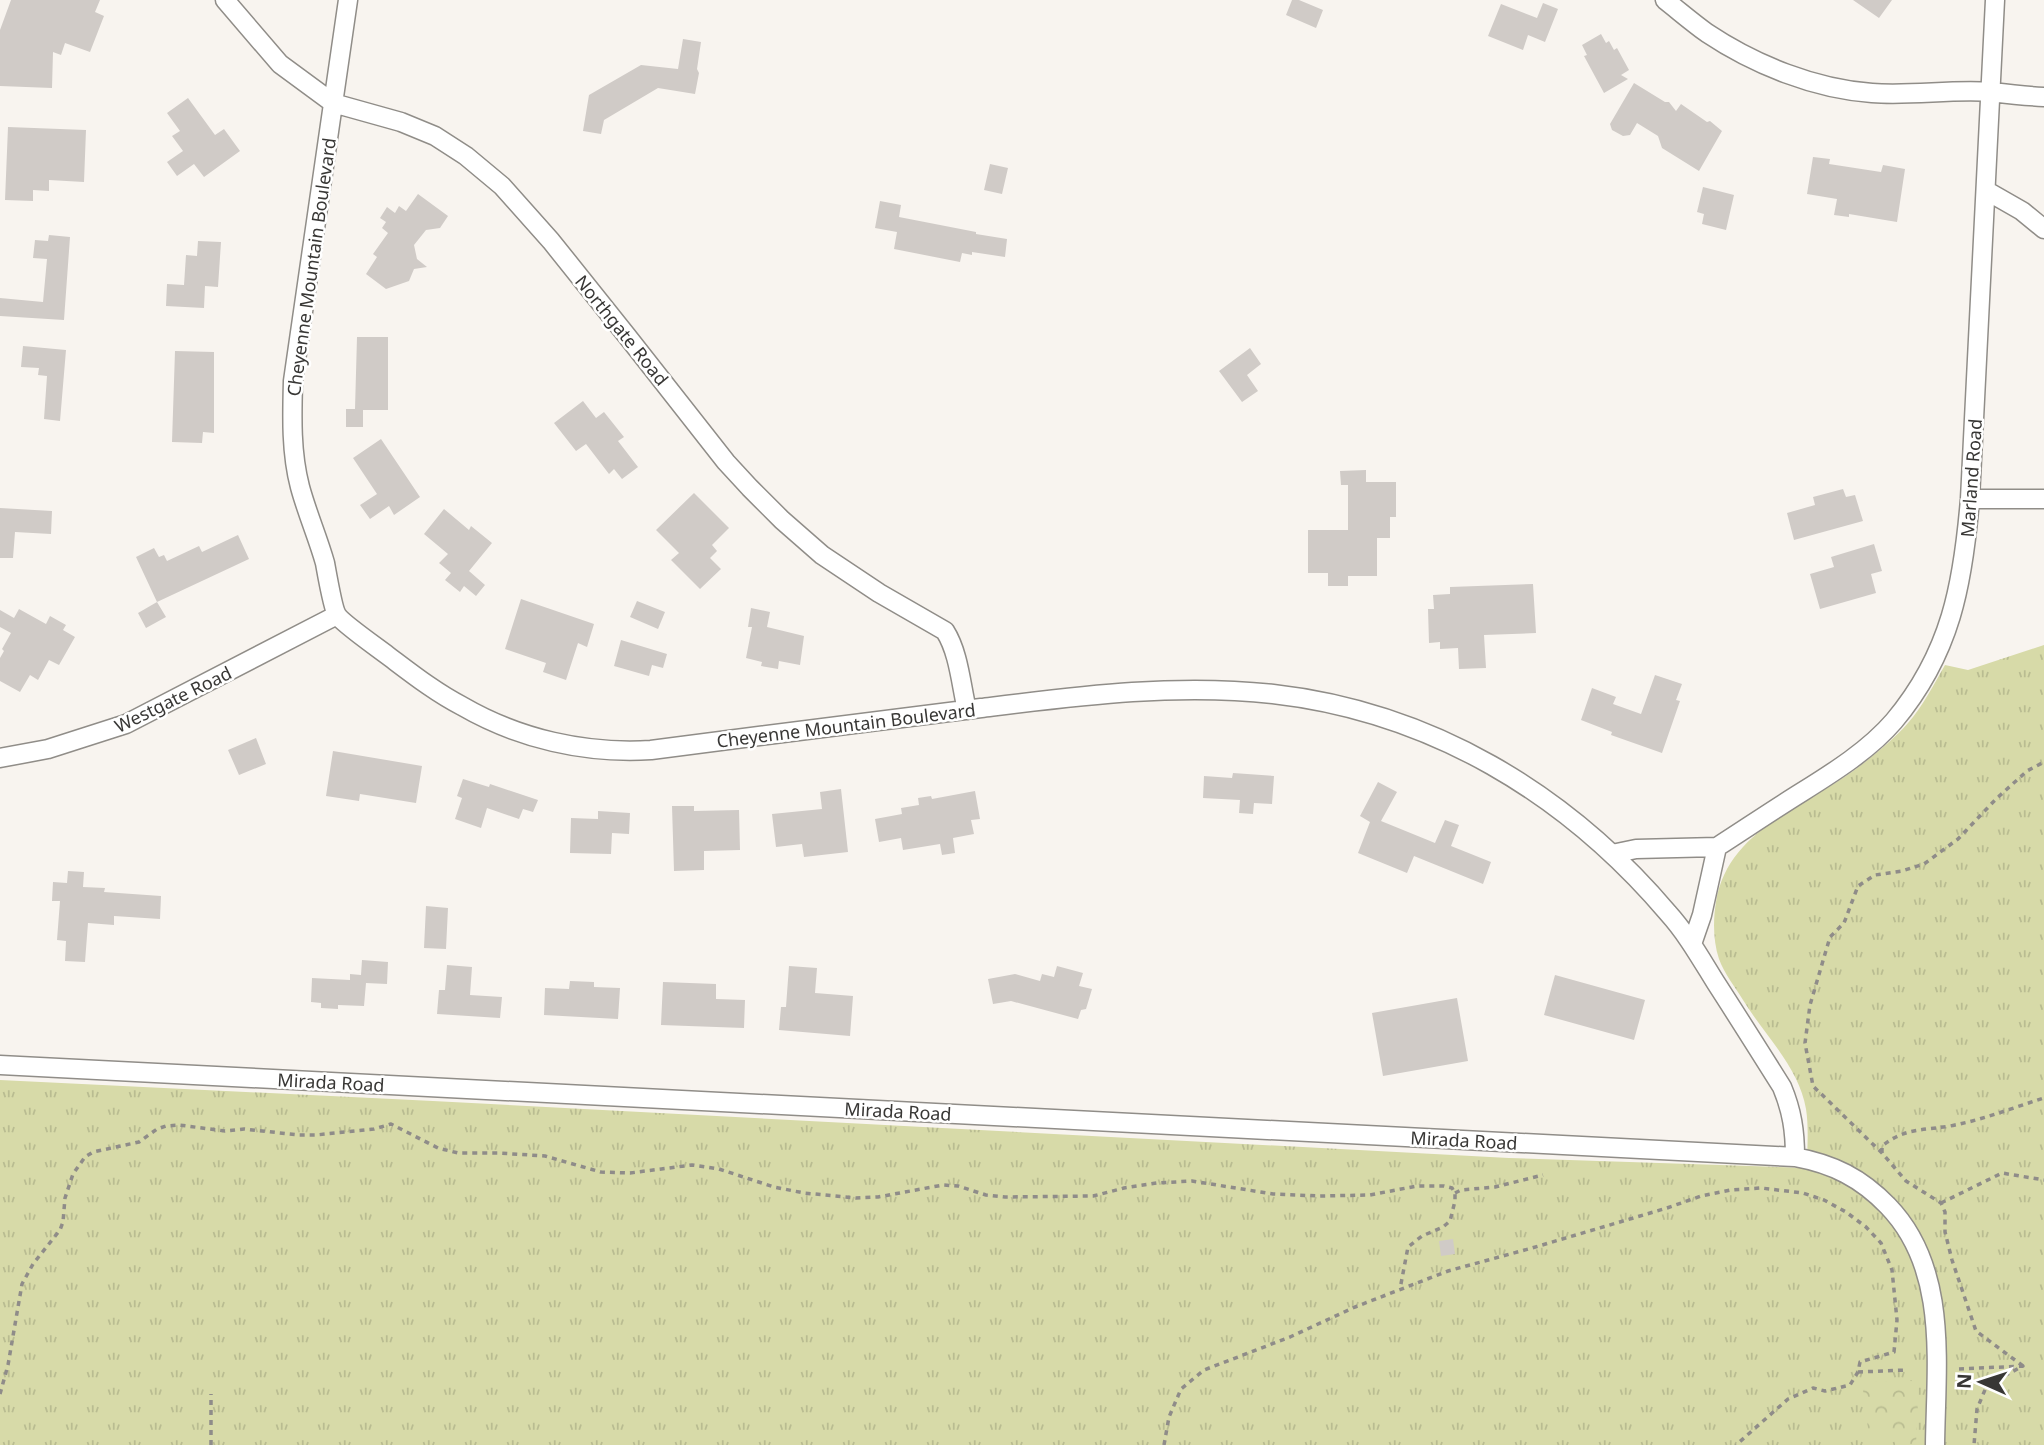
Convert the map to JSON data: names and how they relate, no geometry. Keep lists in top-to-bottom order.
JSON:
{
  "streets": {
    "street": [
      "Cheyenne Mountain Boulevard",
      "Northgate Road",
      "Marland Road",
      "Westgate Road",
      "Mirada Road"
    ]
  },
  "crossings": [
    ["Cheyenne Mountain Boulevard", "Northgate Road"],
    ["Cheyenne Mountain Boulevard", "Westgate Road"],
    ["Cheyenne Mountain Boulevard", "Mirada Road"]
  ],
  "north": "left"
}
